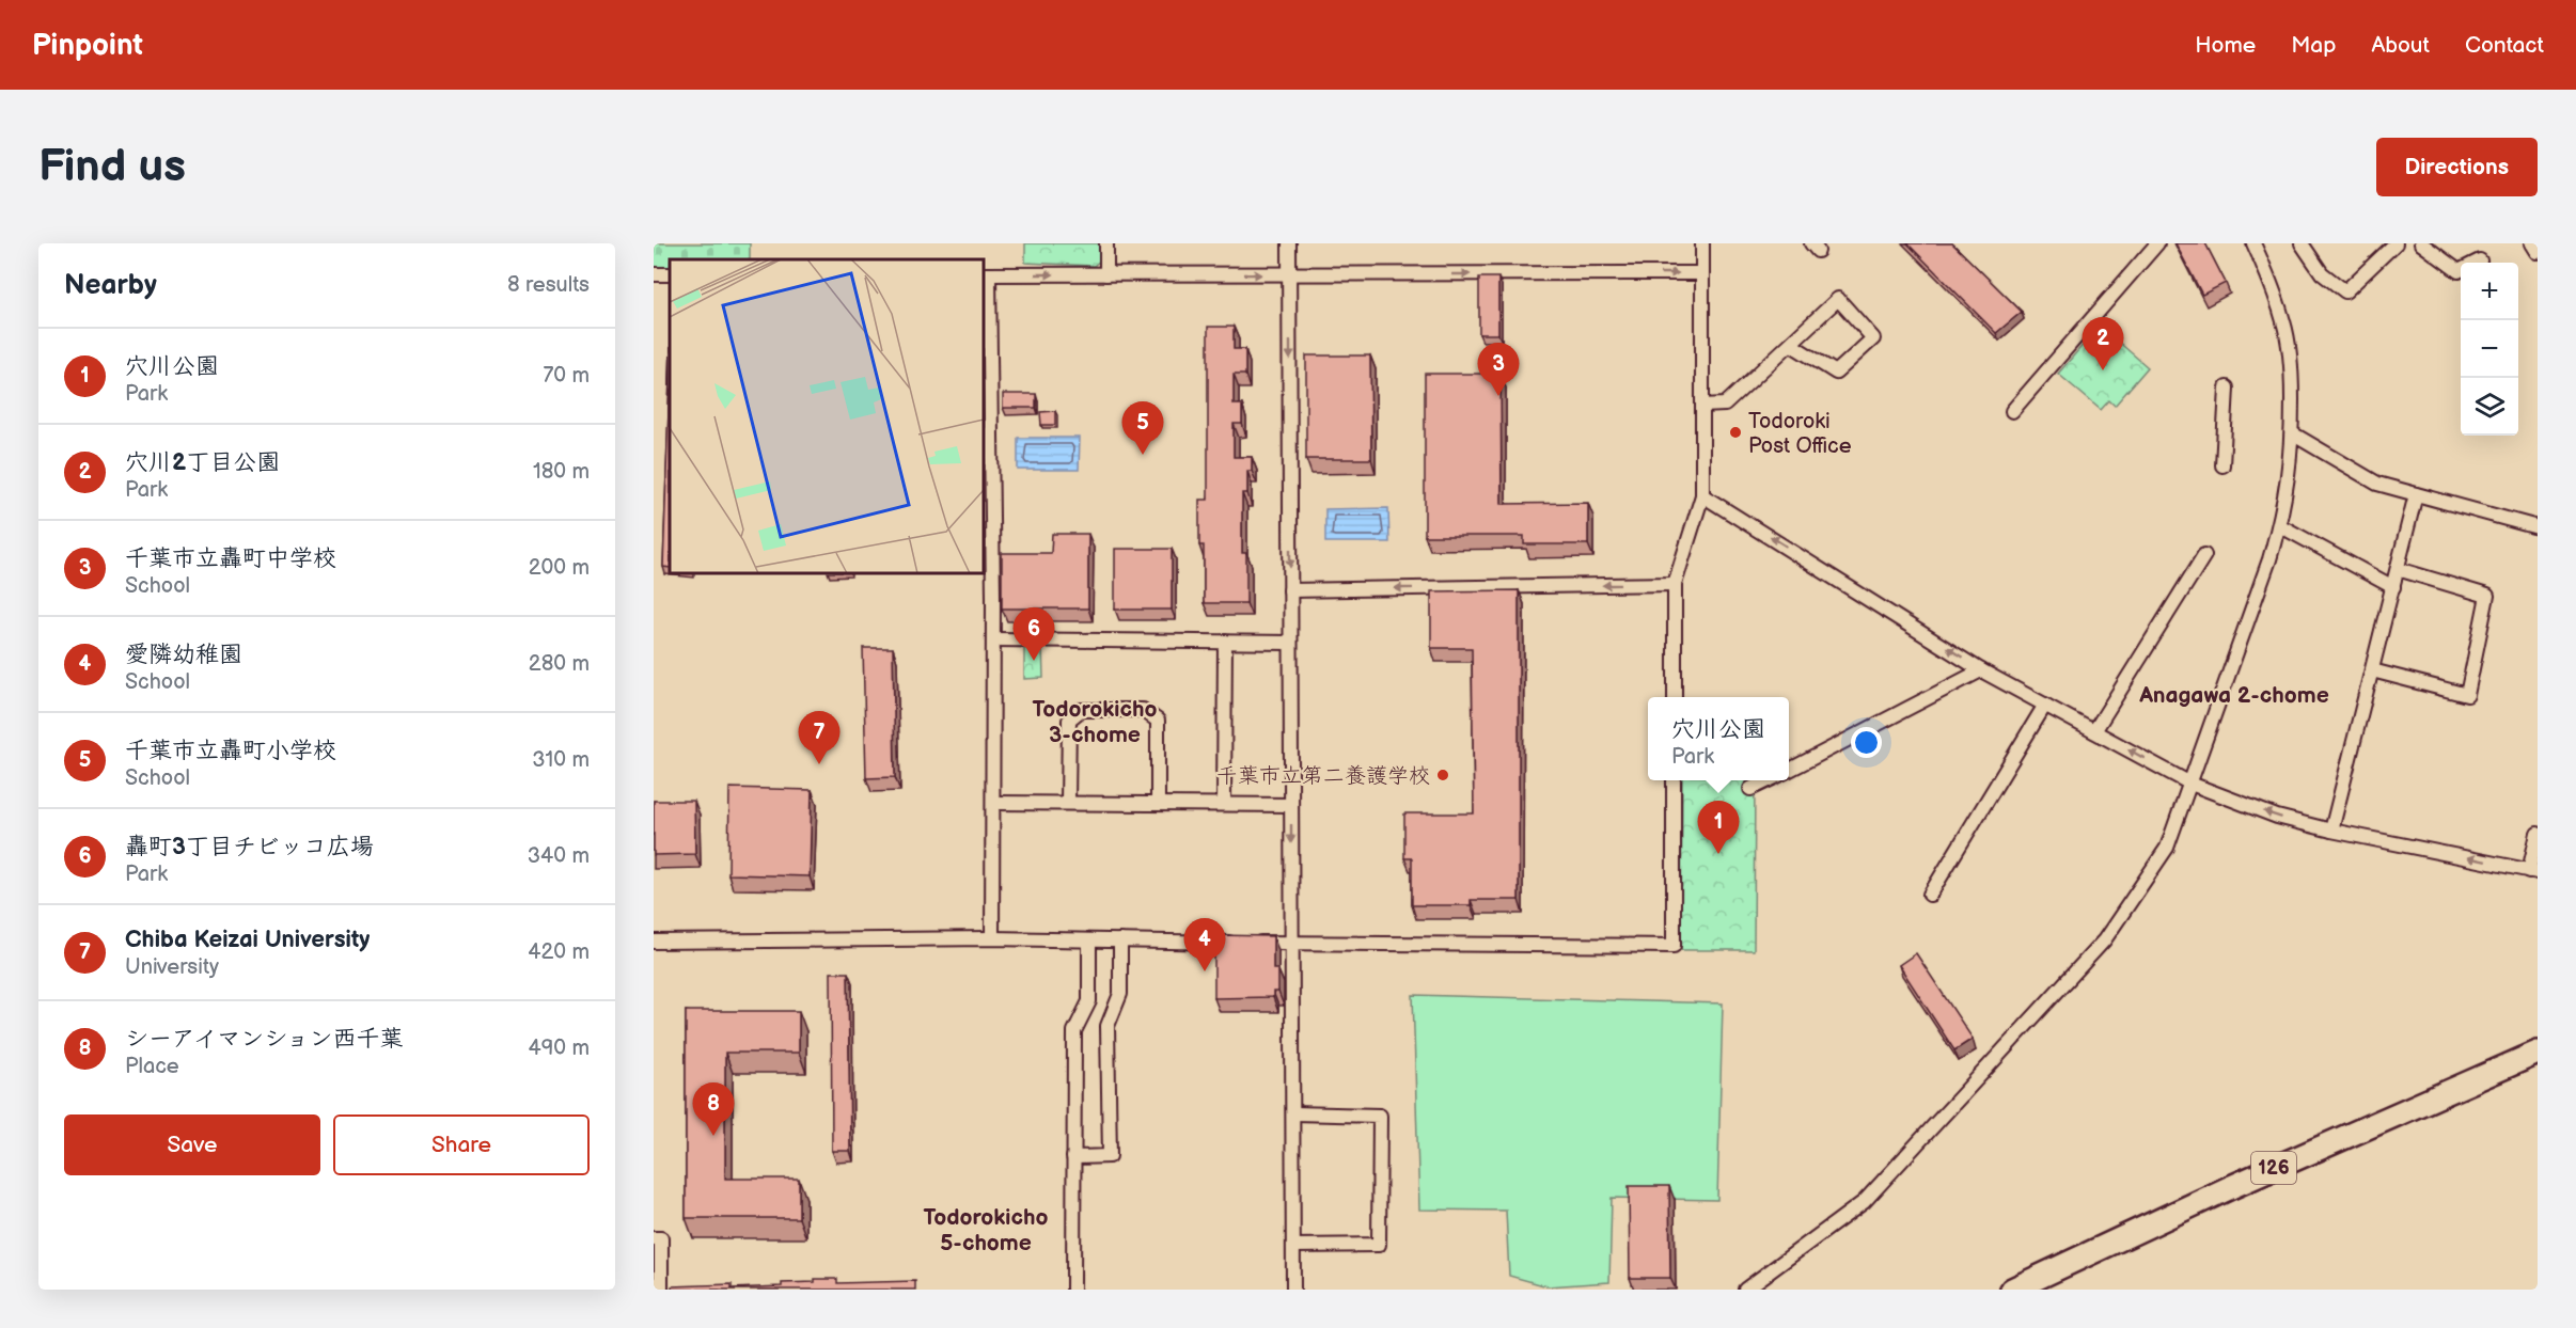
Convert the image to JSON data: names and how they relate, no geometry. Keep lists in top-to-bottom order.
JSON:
{
  "streets": {
    "highway": ["126"]
  },
  "districts": ["Anagawa 2-chome", "Todorokicho 3-chome", "Todorokicho 5-chome"],
  "places": ["Todoroki Post Office", "千葉市立第二養護学校"],
  "page": {
    "header": "Pinpoint",
    "nav": [
      "Home",
      "Map",
      "About",
      "Contact"
    ],
    "buttons": [
      "Directions",
      ["Save", "Share"]
    ],
    "title": "Find us",
    "heading": ["Nearby", "8 results"],
    "map_buttons": ["+", "−"],
    "pins": [
      "2",
      "3",
      "5",
      "6",
      "7",
      "1",
      "4",
      "8"
    ],
    "list": [
      {
        "mark": "1",
        "name": "穴川公園",
        "note": "Park",
        "value": "70 m"
      },
      {
        "mark": "2",
        "name": "穴川2丁目公園",
        "note": "Park",
        "value": "180 m"
      },
      {
        "mark": "3",
        "name": "千葉市立轟町中学校",
        "note": "School",
        "value": "200 m"
      },
      {
        "mark": "4",
        "name": "愛隣幼稚園",
        "note": "School",
        "value": "280 m"
      },
      {
        "mark": "5",
        "name": "千葉市立轟町小学校",
        "note": "School",
        "value": "310 m"
      },
      {
        "mark": "6",
        "name": "轟町3丁目チビッコ広場",
        "note": "Park",
        "value": "340 m"
      },
      {
        "mark": "7",
        "name": "Chiba Keizai University",
        "note": "University",
        "value": "420 m"
      },
      {
        "mark": "8",
        "name": "シーアイマンション西千葉",
        "note": "Place",
        "value": "490 m"
      }
    ],
    "popup": ["穴川公園", "Park"]
  }
}
